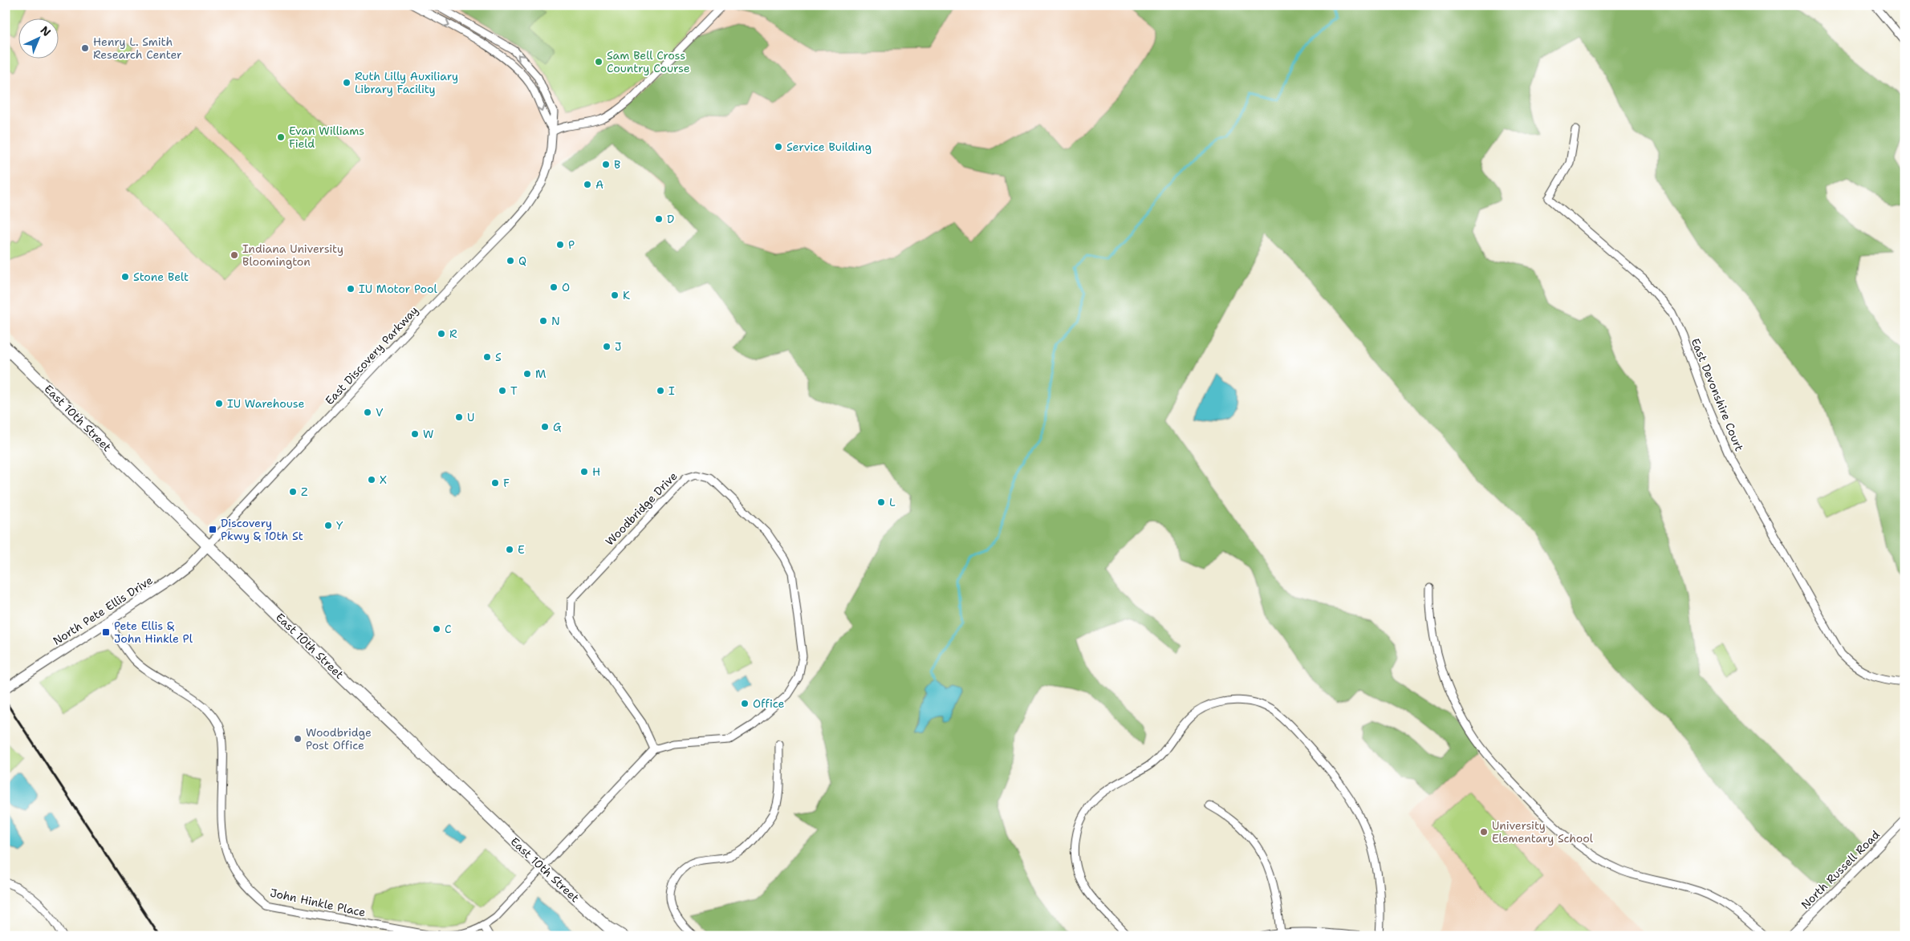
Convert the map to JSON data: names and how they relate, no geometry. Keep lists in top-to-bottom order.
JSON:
{
  "streets": {
    "main road": ["East 10th Street"],
    "street": [
      "East Discovery Parkway",
      "East Devonshire Court",
      "Woodbridge Drive",
      "North Pete Ellis Drive",
      "North Russell Road",
      "John Hinkle Place"
    ]
  },
  "crossings": [
    ["East Discovery Parkway", "East 10th Street"],
    ["East Discovery Parkway", "North Pete Ellis Drive"],
    ["East 10th Street", "Woodbridge Drive"],
    ["East 10th Street", "North Pete Ellis Drive"],
    ["East 10th Street", "John Hinkle Place"],
    ["Woodbridge Drive", "John Hinkle Place"],
    ["North Pete Ellis Drive", "John Hinkle Place"]
  ],
  "places": {
    "other": [
      "Henry L. Smith Research Center",
      "Sam Bell Cross Country Course",
      "Ruth Lilly Auxiliary Library Facility",
      "Evan Williams Field",
      "Service Building",
      "B",
      "A",
      "D",
      "P",
      "Indiana University Bloomington",
      "Q",
      "Stone Belt",
      "O",
      "IU Motor Pool",
      "K",
      "N",
      "R",
      "J",
      "S",
      "M",
      "T",
      "I",
      "IU Warehouse",
      "V",
      "U",
      "G",
      "W",
      "H",
      "X",
      "F",
      "Z",
      "L",
      "Y",
      "E",
      "C",
      "Office",
      "Woodbridge Post Office",
      "University Elementary School"
    ],
    "transit": ["Discovery Pkwy & 10th St", "Pete Ellis & John Hinkle Pl"]
  },
  "north": "top right"
}
